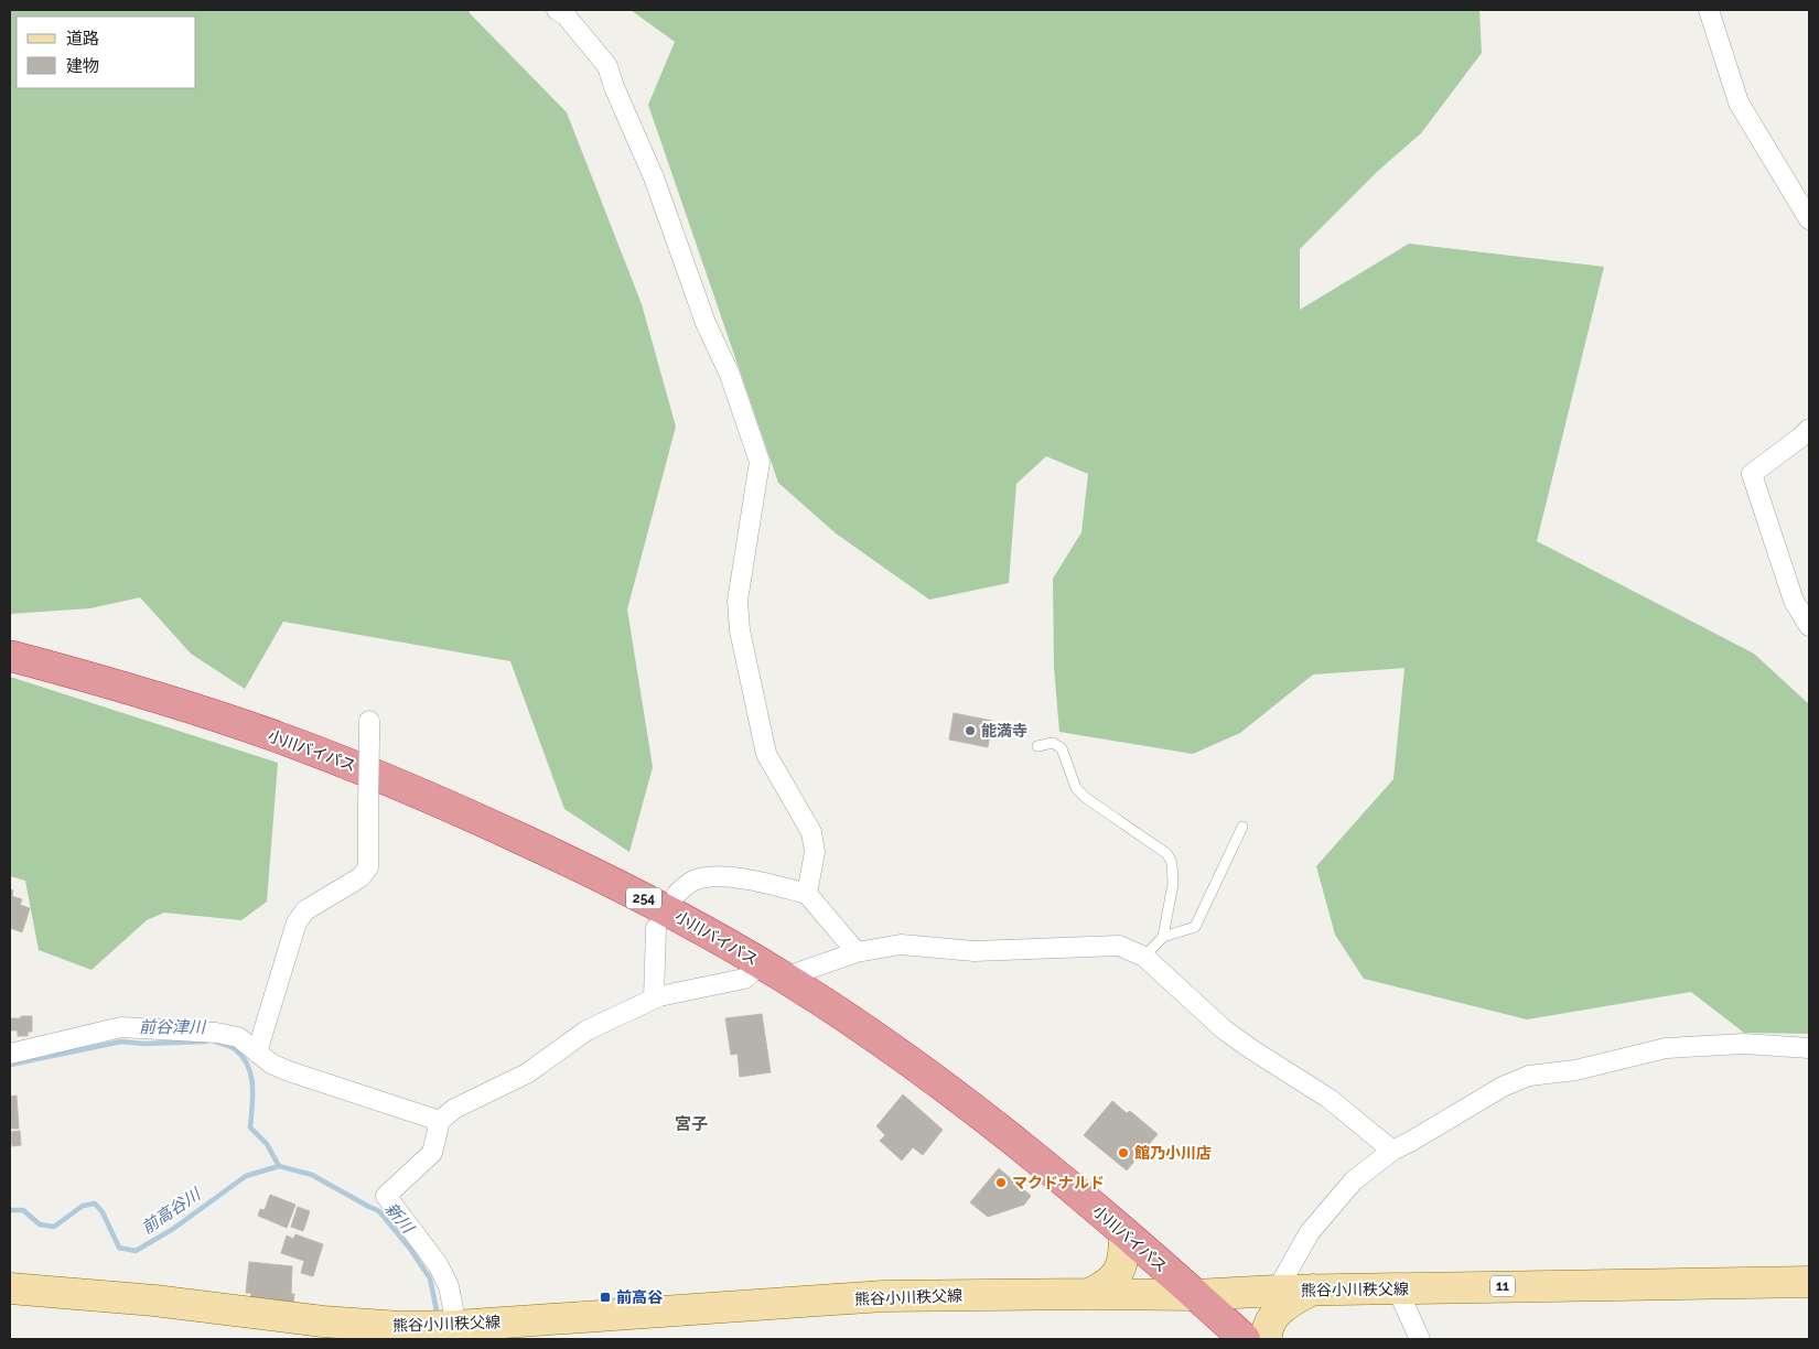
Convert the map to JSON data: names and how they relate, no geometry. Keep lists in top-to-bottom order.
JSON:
{
  "streets": {
    "highway": ["小川バイパス", "254"],
    "main road": ["11", "熊谷小川秩父線"]
  },
  "crossings": [
    ["小川バイパス", "熊谷小川秩父線"]
  ],
  "districts": ["宮子"],
  "water": ["前谷津川", "前高谷川", "新川"],
  "places": {
    "other": ["能満寺", "館乃小川店", "マクドナルド"],
    "transit": ["前高谷"]
  },
  "legend": ["道路", "建物"]
}
